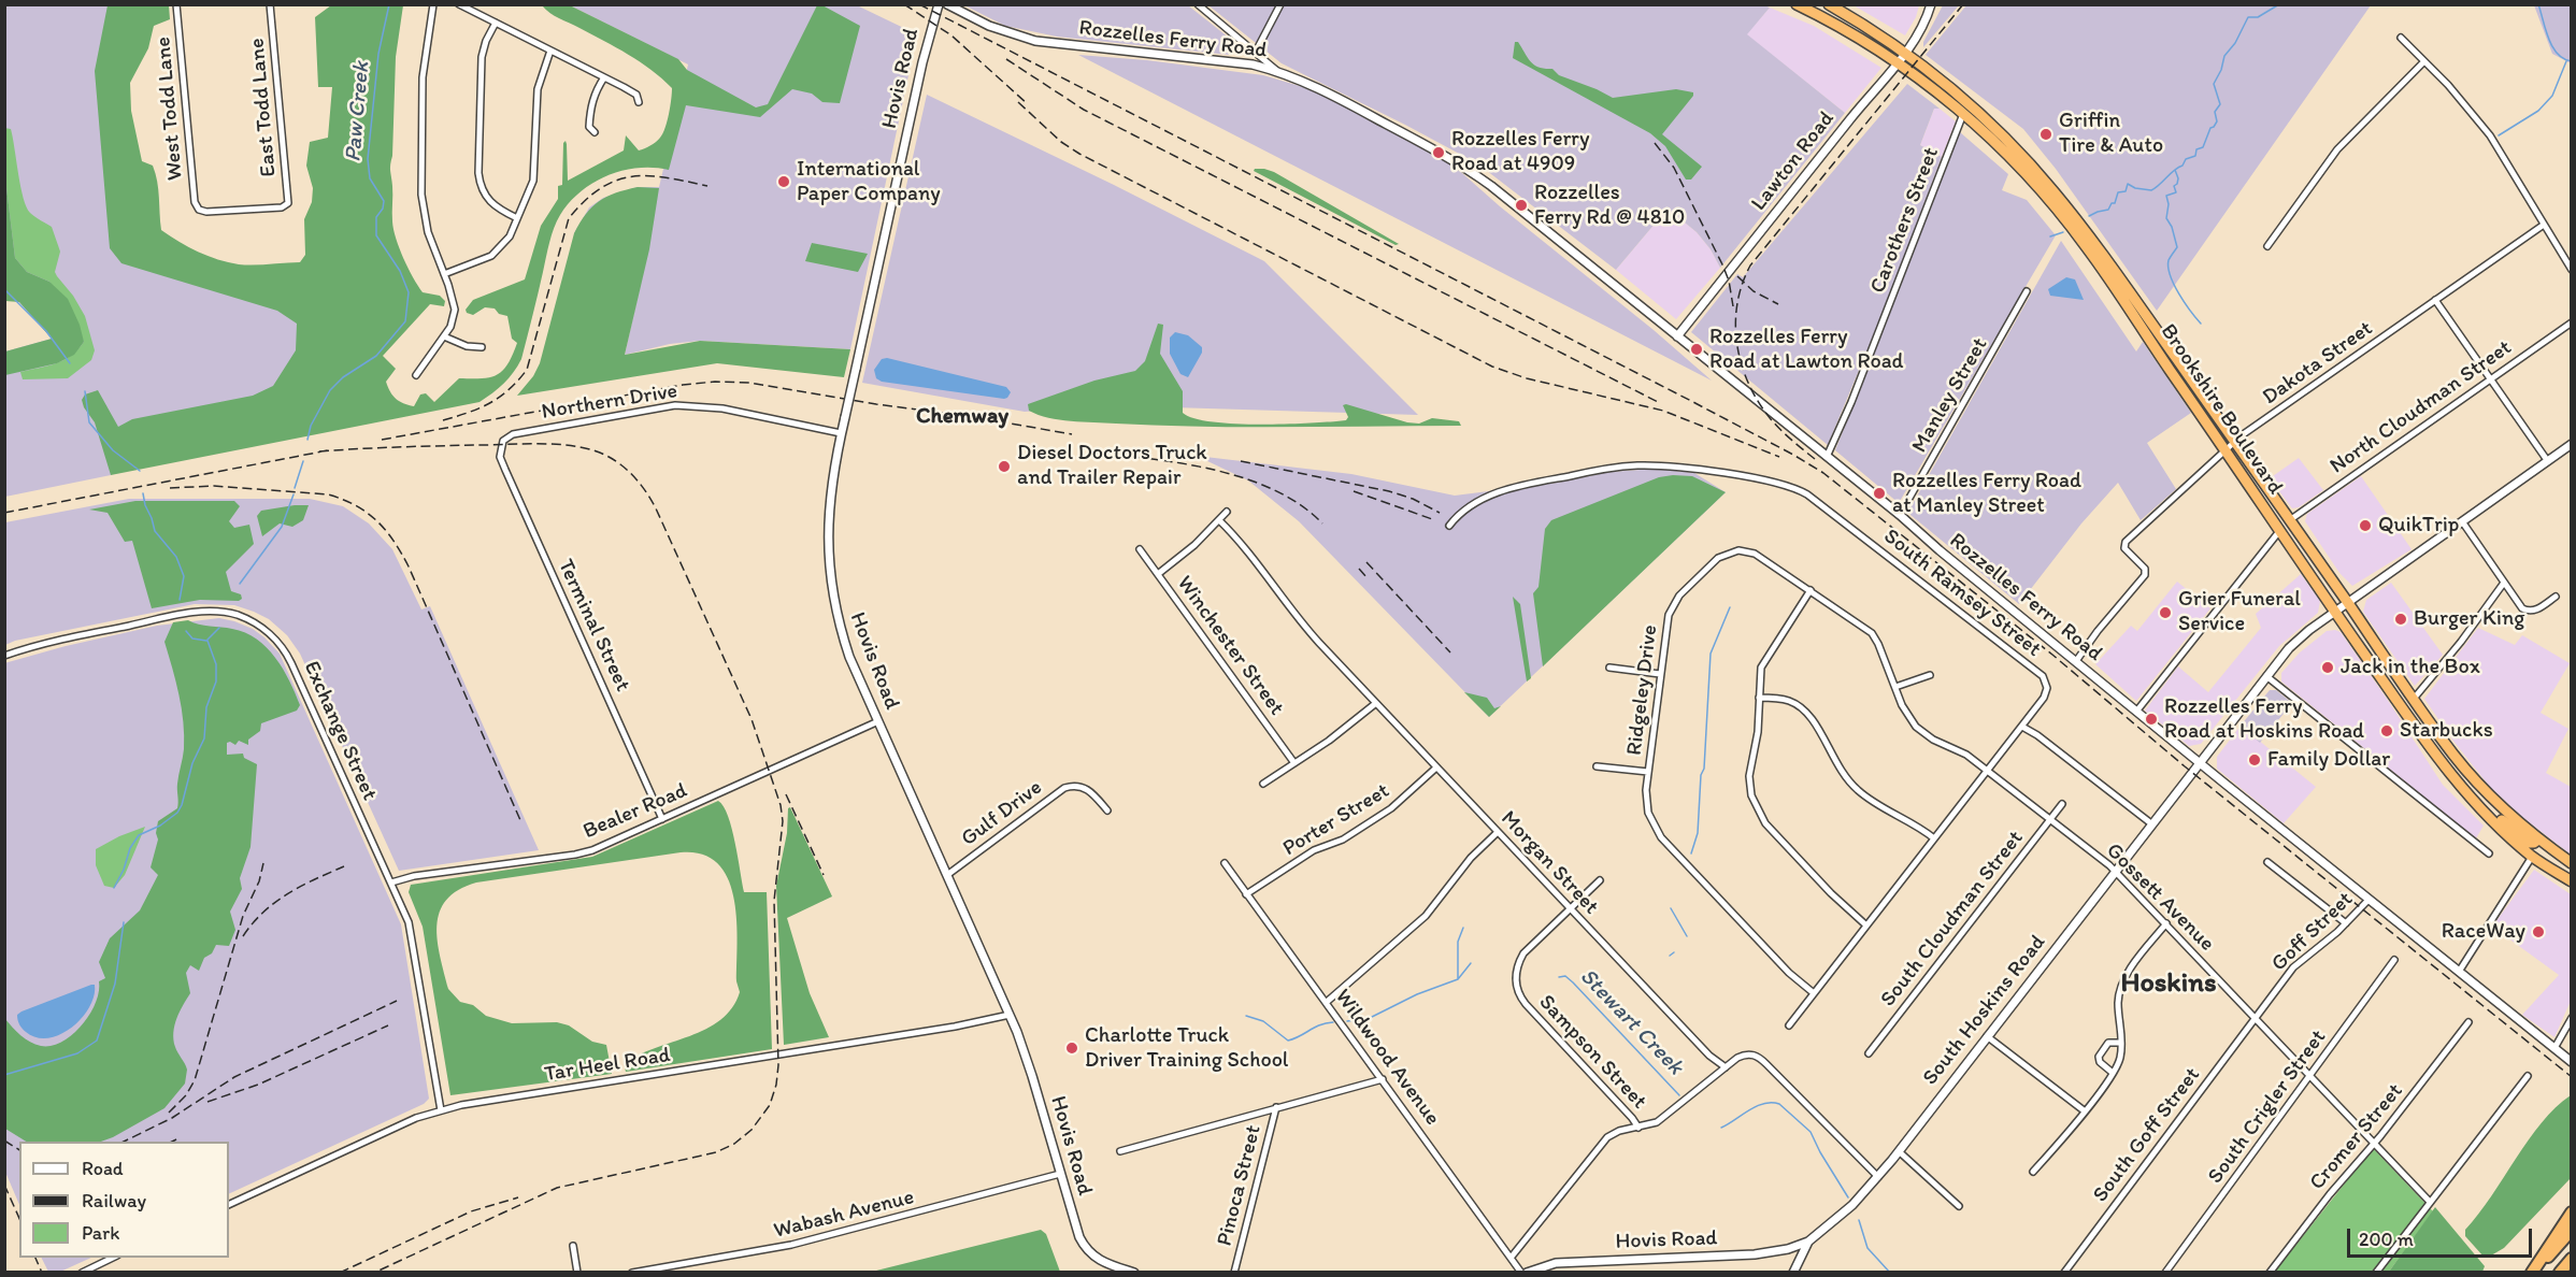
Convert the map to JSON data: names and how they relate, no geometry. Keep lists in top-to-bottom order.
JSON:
{
  "streets": {
    "highway": ["Brookshire Boulevard"],
    "street": [
      "Rozzelles Ferry Road",
      "Hovis Road",
      "East Todd Lane",
      "West Todd Lane",
      "Lawton Road",
      "Carothers Street",
      "Dakota Street",
      "Manley Street",
      "Northern Drive",
      "North Cloudman Street",
      "South Ramsey Street",
      "Terminal Street",
      "Winchester Street",
      "Ridgeley Drive",
      "Exchange Street",
      "Bealer Road",
      "Gulf Drive",
      "Porter Street",
      "Morgan Street",
      "Gossett Avenue",
      "South Cloudman Street",
      "Goff Street",
      "South Hoskins Road",
      "Sampson Street",
      "Wildwood Avenue",
      "Tar Heel Road",
      "South Crigler Street",
      "South Goff Street",
      "Cromer Street",
      "Pinoca Street",
      "Wabash Avenue"
    ]
  },
  "crossings": [
    ["Rozzelles Ferry Road", "Lawton Road"],
    ["Rozzelles Ferry Road", "Carothers Street"],
    ["Rozzelles Ferry Road", "Dakota Street"],
    ["Rozzelles Ferry Road", "Manley Street"],
    ["Rozzelles Ferry Road", "Goff Street"],
    ["Rozzelles Ferry Road", "South Hoskins Road"],
    ["Hovis Road", "Northern Drive"],
    ["Hovis Road", "Bealer Road"],
    ["Hovis Road", "Gulf Drive"],
    ["Hovis Road", "South Hoskins Road"],
    ["Hovis Road", "Tar Heel Road"],
    ["Hovis Road", "Wabash Avenue"],
    ["East Todd Lane", "West Todd Lane"],
    ["Lawton Road", "Brookshire Boulevard"],
    ["Carothers Street", "Brookshire Boulevard"],
    ["Dakota Street", "Brookshire Boulevard"],
    ["Northern Drive", "Terminal Street"],
    ["North Cloudman Street", "Brookshire Boulevard"],
    ["Brookshire Boulevard", "South Hoskins Road"],
    ["South Ramsey Street", "Ridgeley Drive"],
    ["South Ramsey Street", "Gossett Avenue"],
    ["Terminal Street", "Bealer Road"],
    ["Ridgeley Drive", "Gossett Avenue"],
    ["Exchange Street", "Bealer Road"],
    ["Exchange Street", "Tar Heel Road"],
    ["Porter Street", "Morgan Street"],
    ["Porter Street", "Wildwood Avenue"],
    ["Morgan Street", "Sampson Street"],
    ["Gossett Avenue", "South Cloudman Street"],
    ["Gossett Avenue", "Goff Street"],
    ["Gossett Avenue", "South Hoskins Road"],
    ["Gossett Avenue", "South Crigler Street"],
    ["Gossett Avenue", "South Goff Street"],
    ["Gossett Avenue", "Cromer Street"],
    ["Goff Street", "South Goff Street"]
  ],
  "districts": ["Chemway", "Hoskins"],
  "water": ["Paw Creek", "Stewart Creek"],
  "places": [
    "Griffin Tire & Auto",
    "Rozzelles Ferry Road at 4909",
    "International Paper Company",
    "Rozzelles Ferry Rd @ 4810",
    "Rozzelles Ferry Road at Lawton Road",
    "Diesel Doctors Truck and Trailer Repair",
    "Rozzelles Ferry Road at Manley Street",
    "QuikTrip",
    "Grier Funeral Service",
    "Burger King",
    "Jack in the Box",
    "Rozzelles Ferry Road at Hoskins Road",
    "Starbucks",
    "Family Dollar",
    "RaceWay",
    "Charlotte Truck Driver Training School"
  ],
  "legend": ["Road", "Railway", "Park"],
  "scale_bar": "200 m"
}
